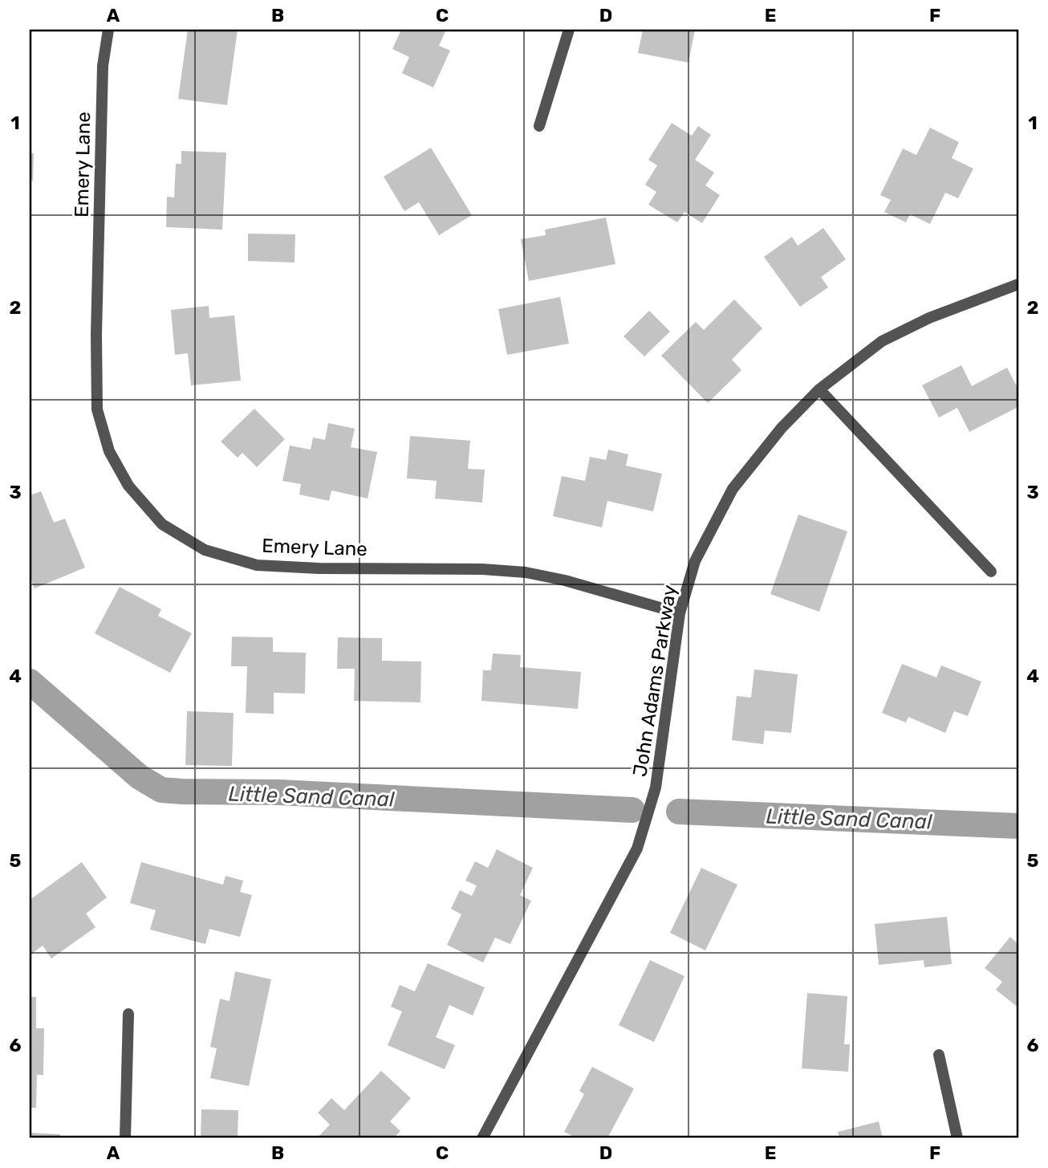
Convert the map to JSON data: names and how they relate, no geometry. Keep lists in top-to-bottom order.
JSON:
{
  "streets": {
    "street": ["Emery Lane", "John Adams Parkway"]
  },
  "crossings": [
    ["Emery Lane", "John Adams Parkway"]
  ],
  "water": ["Little Sand Canal"],
  "grid": {
    "columns": [
      "A",
      "B",
      "C",
      "D",
      "E",
      "F"
    ],
    "rows": [
      "1",
      "2",
      "3",
      "4",
      "5",
      "6"
    ]
  }
}
